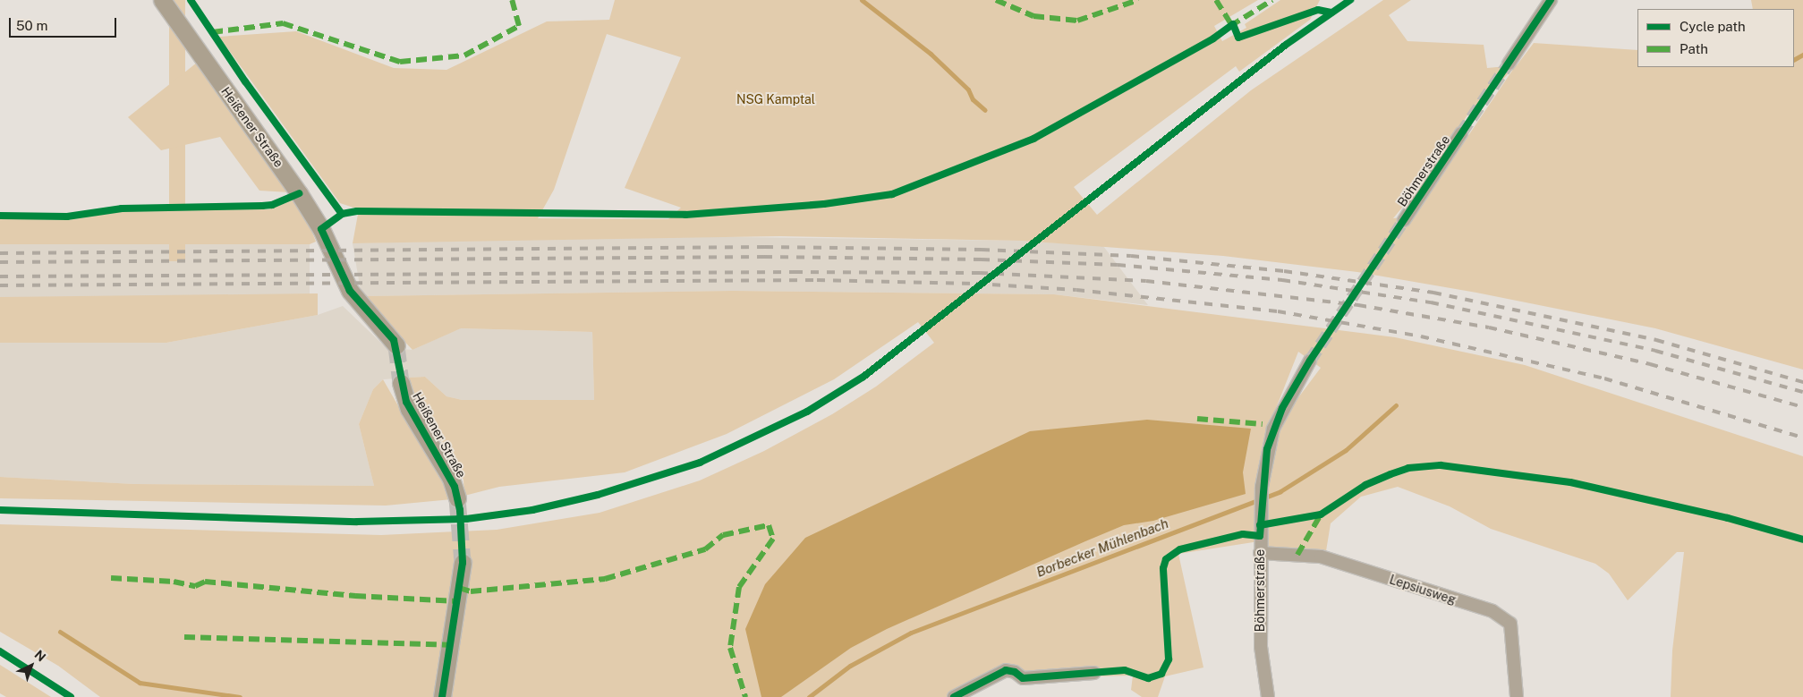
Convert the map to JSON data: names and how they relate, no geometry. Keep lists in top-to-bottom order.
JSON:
{
  "streets": {
    "street": ["Heißener Straße", "Böhmerstraße", "Lepsiusweg"]
  },
  "crossings": [
    ["Böhmerstraße", "Lepsiusweg"]
  ],
  "water": ["Borbecker Mühlenbach"],
  "parks": ["NSG Kamptal"],
  "legend": ["Cycle path", "Path"],
  "scale_bar": "50 m",
  "north": "top right"
}
